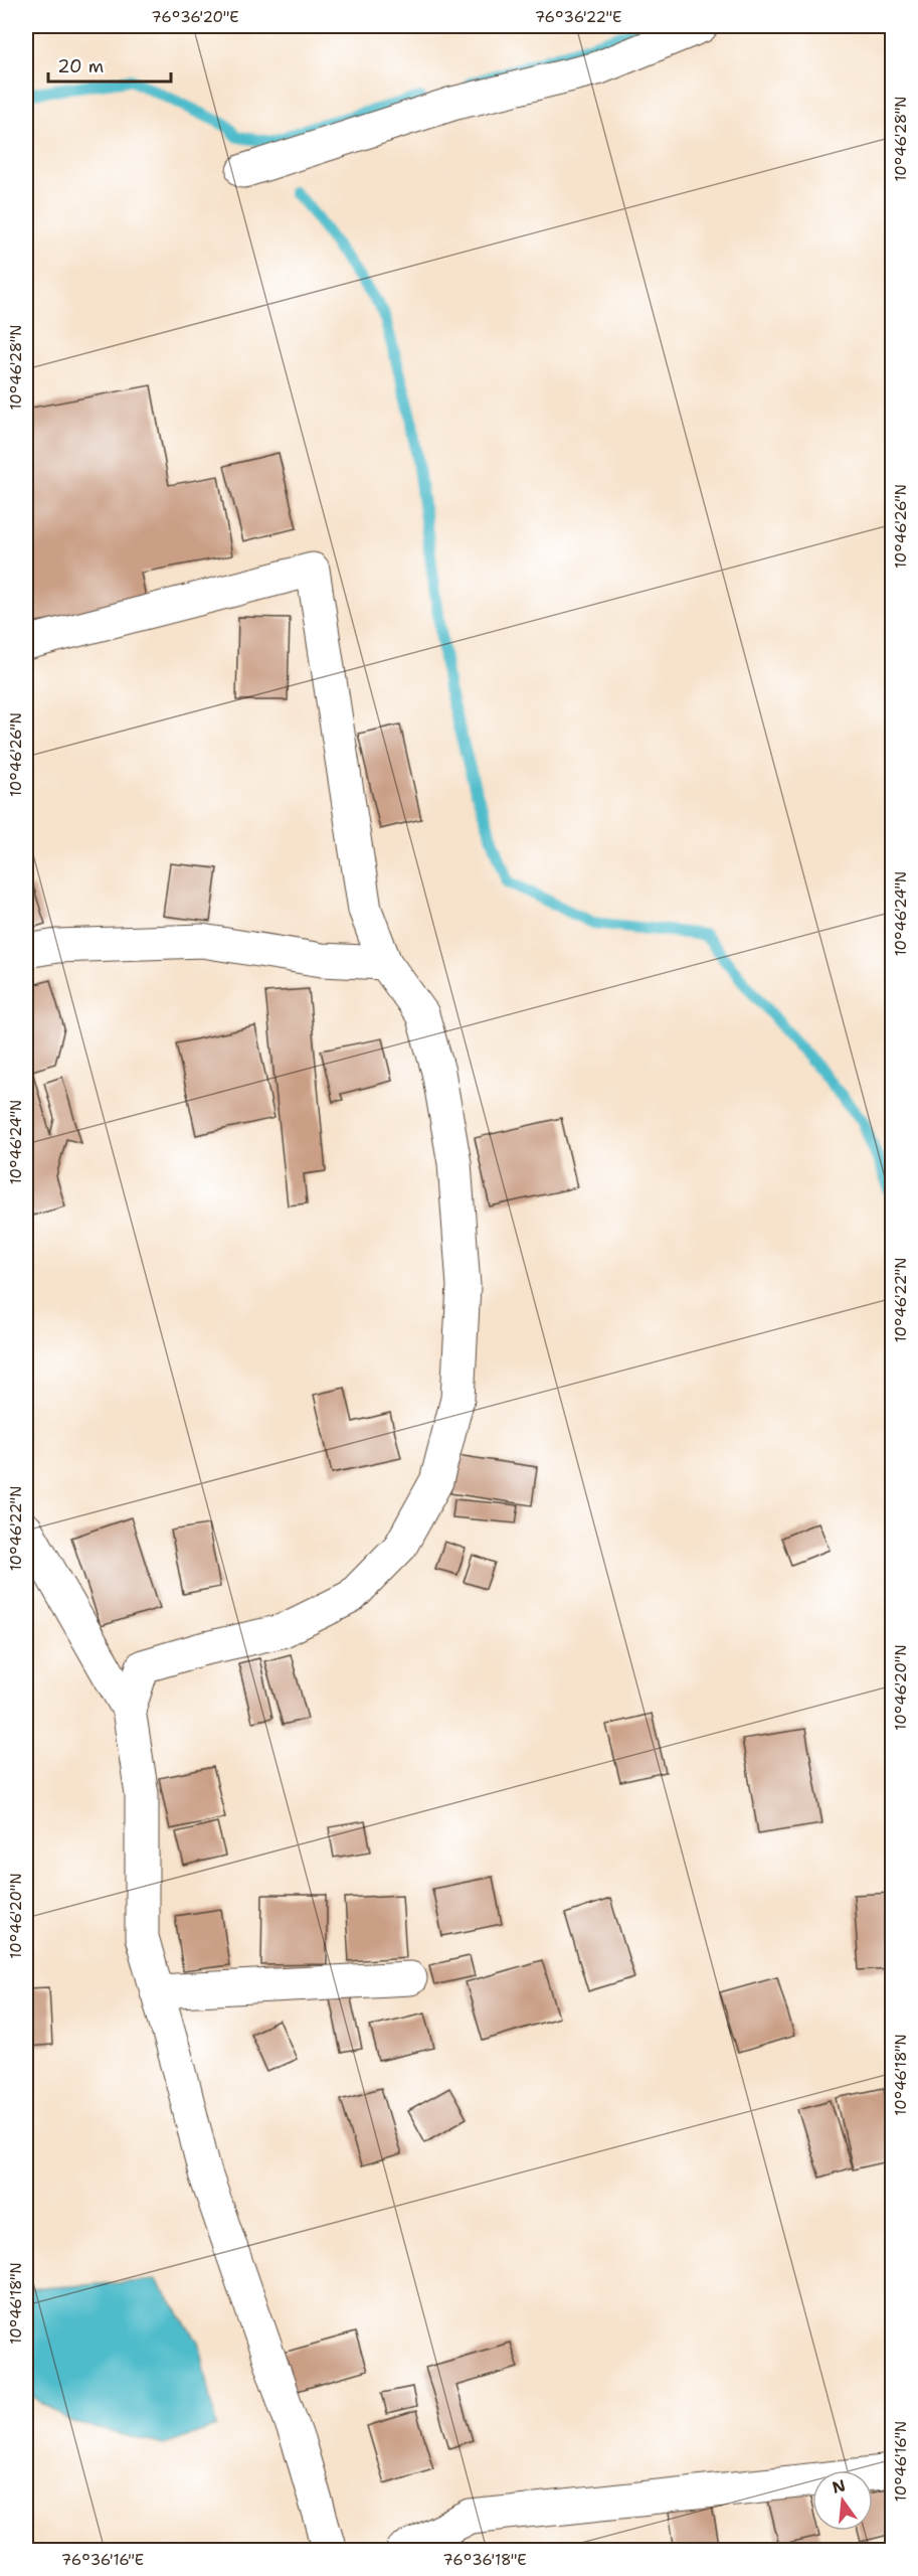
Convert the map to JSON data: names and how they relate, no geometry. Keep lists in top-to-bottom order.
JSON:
{
  "scale_bar": "20 m",
  "north": "top",
  "coordinates": [
    "76°36'20\"E",
    "76°36'22\"E",
    "10°46'28\"N",
    "10°46'26\"N",
    "10°46'24\"N",
    "10°46'22\"N",
    "10°46'20\"N",
    "10°46'18\"N",
    "10°46'16\"N",
    "76°36'16\"E",
    "76°36'18\"E"
  ]
}
